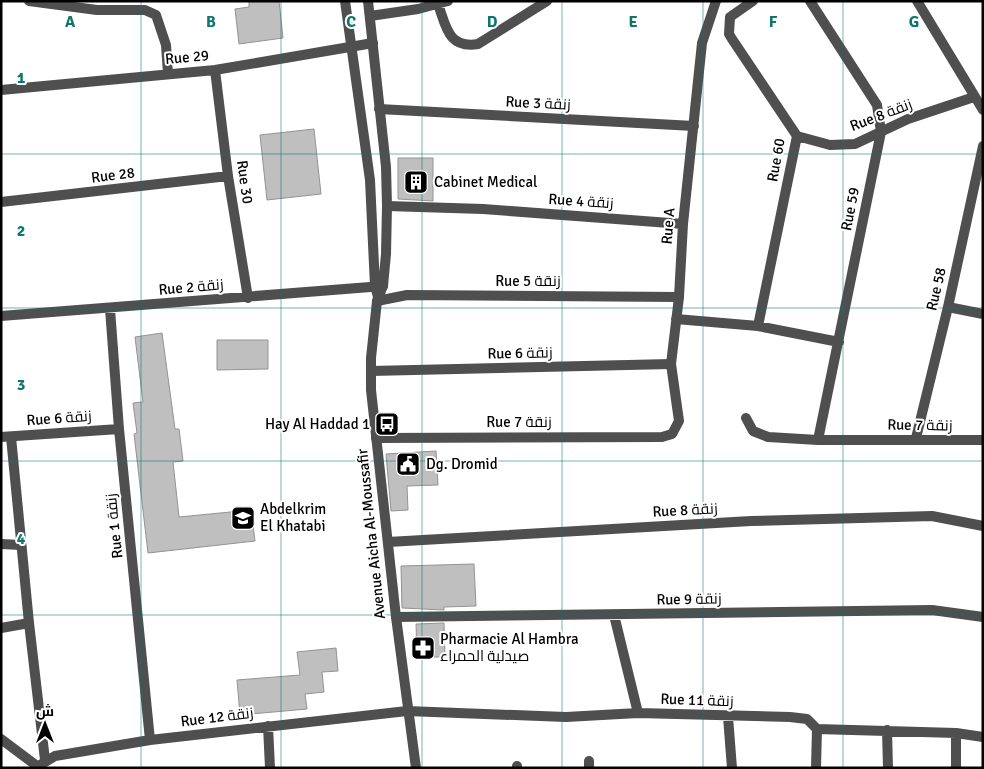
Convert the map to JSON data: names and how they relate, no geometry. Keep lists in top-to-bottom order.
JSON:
{
  "streets": {
    "street": [
      "Rue 29",
      "Rue 3 زنقة",
      "Rue 8 زنقة",
      "Rue 60",
      "Rue 28",
      "Rue 30",
      "Rue 4 زنقة",
      "Rue 59",
      "Rue A",
      "Rue 5 زنقة",
      "Rue 2 زنقة",
      "Rue 58",
      "Rue 6 زنقة",
      "Rue 7 زنقة",
      "Rue 1 زنقة",
      "Avenue Aicha Al-Moussafir",
      "Rue 9 زنقة",
      "Rue 11 زنقة",
      "Rue 12 زنقة"
    ]
  },
  "crossings": [
    ["Rue 29", "Rue 30"],
    ["Rue 29", "Avenue Aicha Al-Moussafir"],
    ["Rue 3 زنقة", "Rue A"],
    ["Rue 3 زنقة", "Avenue Aicha Al-Moussafir"],
    ["Rue 8 زنقة", "Rue 60"],
    ["Rue 8 زنقة", "Rue 59"],
    ["Rue 8 زنقة", "Avenue Aicha Al-Moussafir"],
    ["Rue 28", "Rue 30"],
    ["Rue 30", "Rue 2 زنقة"],
    ["Rue 4 زنقة", "Rue A"],
    ["Rue 4 زنقة", "Avenue Aicha Al-Moussafir"],
    ["Rue 59", "Rue 7 زنقة"],
    ["Rue A", "Rue 5 زنقة"],
    ["Rue A", "Rue 6 زنقة"],
    ["Rue A", "Rue 7 زنقة"],
    ["Rue 5 زنقة", "Rue 2 زنقة"],
    ["Rue 5 زنقة", "Avenue Aicha Al-Moussafir"],
    ["Rue 2 زنقة", "Rue 1 زنقة"],
    ["Rue 2 زنقة", "Avenue Aicha Al-Moussafir"],
    ["Rue 58", "Rue 7 زنقة"],
    ["Rue 6 زنقة", "Rue 1 زنقة"],
    ["Rue 6 زنقة", "Avenue Aicha Al-Moussafir"],
    ["Rue 7 زنقة", "Avenue Aicha Al-Moussafir"],
    ["Rue 1 زنقة", "Rue 12 زنقة"],
    ["Avenue Aicha Al-Moussafir", "Rue 9 زنقة"],
    ["Avenue Aicha Al-Moussafir", "Rue 11 زنقة"],
    ["Avenue Aicha Al-Moussafir", "Rue 12 زنقة"],
    ["Rue 11 زنقة", "Rue 12 زنقة"]
  ],
  "places": {
    "building": ["Cabinet Medical"],
    "bus stop": ["Hay Al Haddad 1"],
    "public building": ["Dg. Dromid"],
    "school or university": ["Abdelkrim El Khatabi"],
    "pharmacy": ["Pharmacie Al Hambra صيدلية الحمراء"]
  },
  "north": "top",
  "grid": {
    "columns": [
      "A",
      "B",
      "C",
      "D",
      "E",
      "F",
      "G"
    ],
    "rows": [
      "1",
      "2",
      "3",
      "4"
    ]
  }
}
